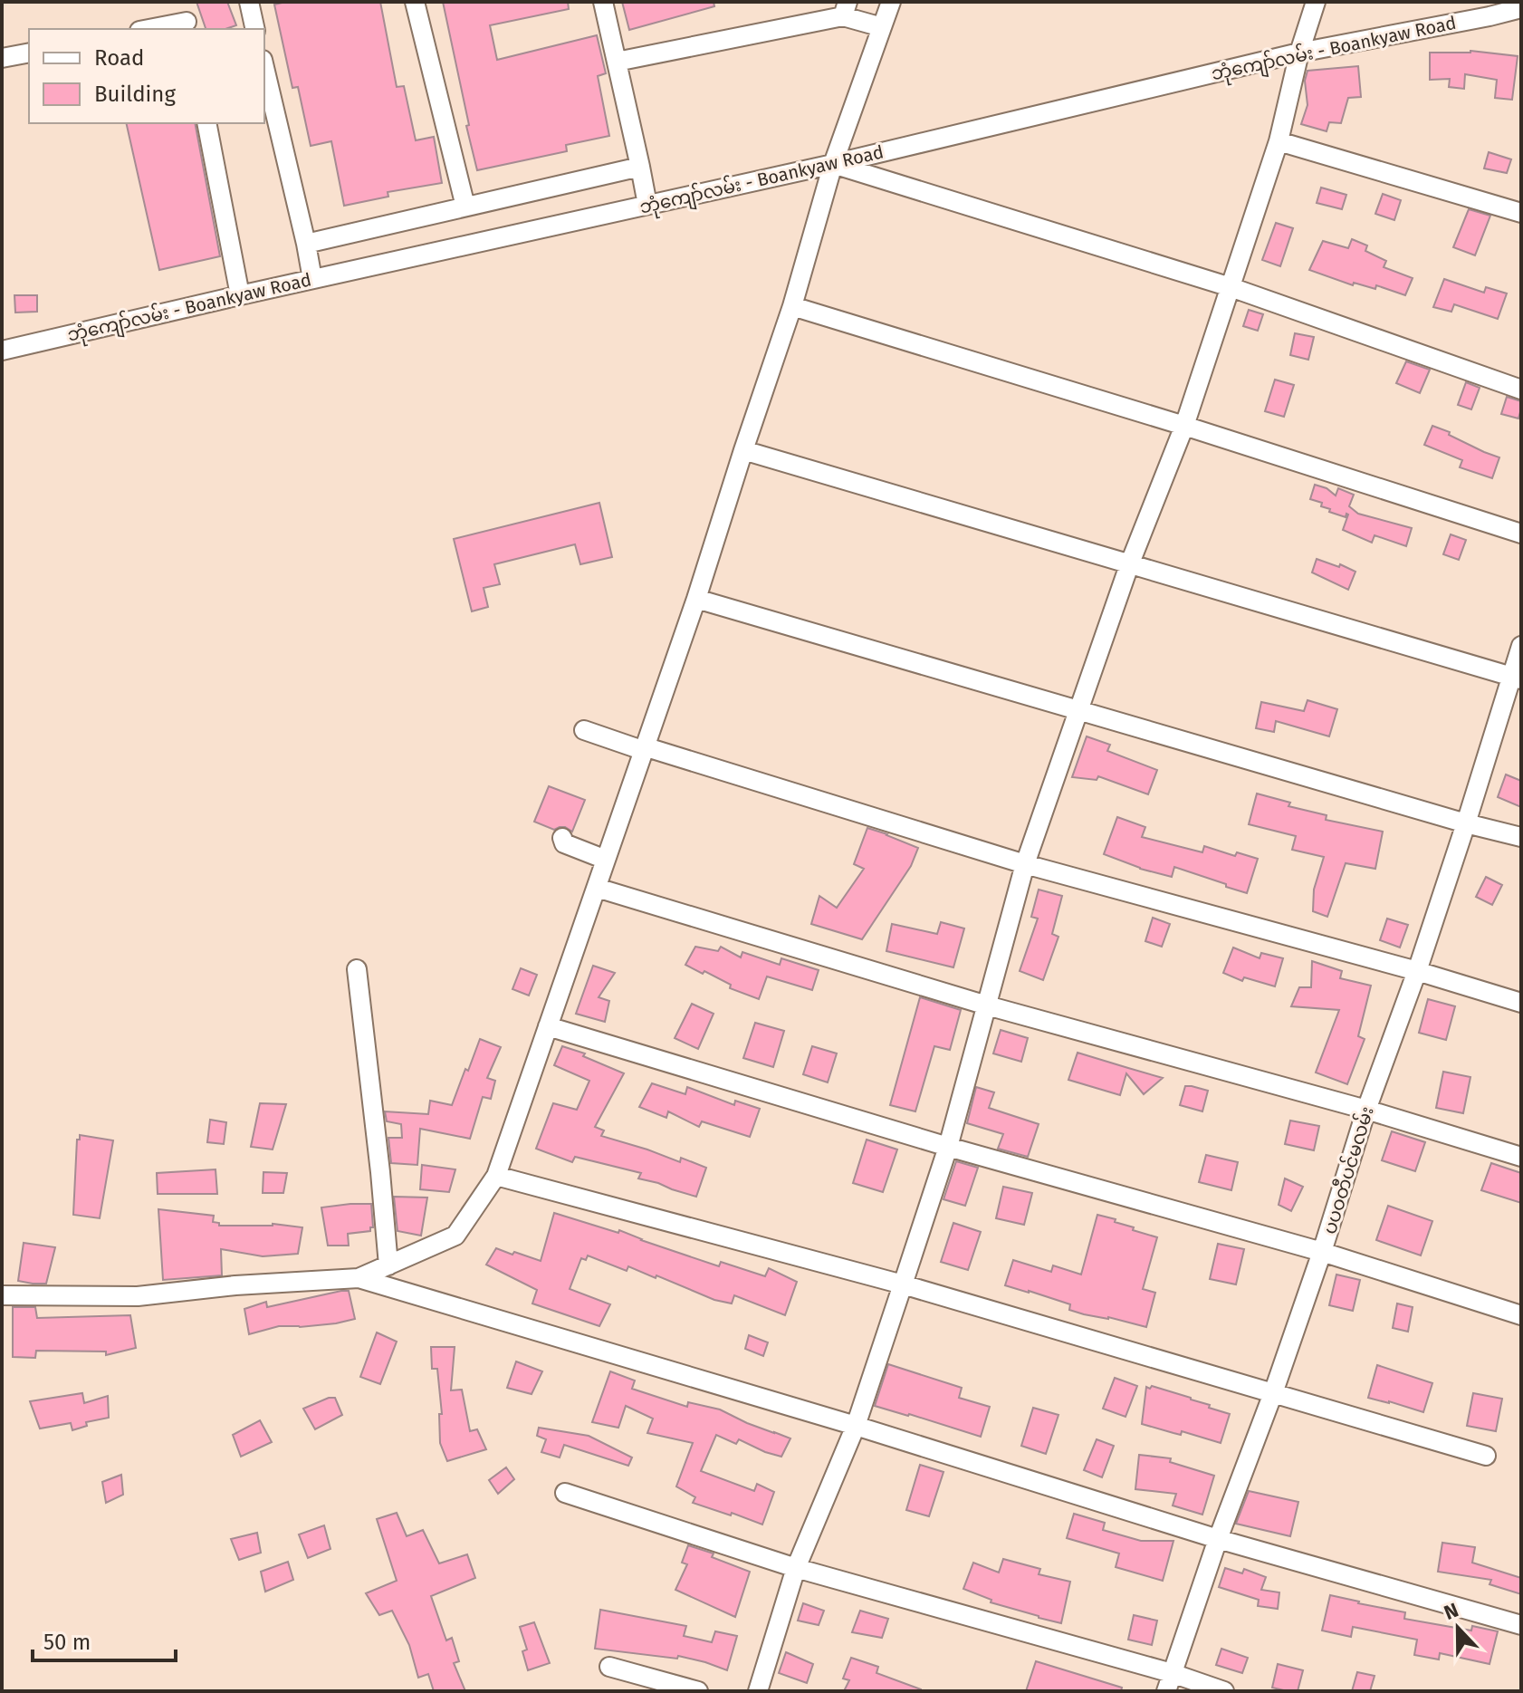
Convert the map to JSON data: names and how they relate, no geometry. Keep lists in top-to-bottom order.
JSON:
{
  "streets": {
    "street": ["ဘုံကျော်လမ်း - Boankyaw Road", "ပပဝတီပင်မလမ်း"]
  },
  "legend": ["Road", "Building"],
  "scale_bar": "50 m",
  "north": "top"
}
